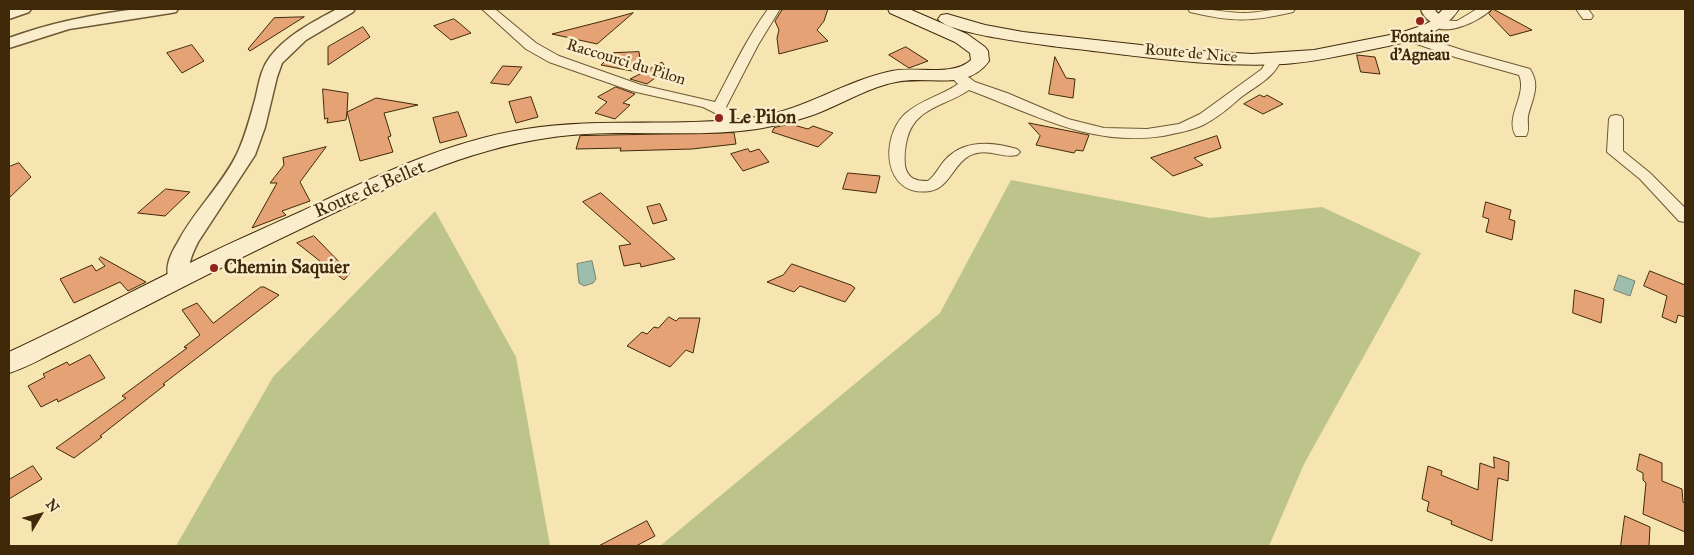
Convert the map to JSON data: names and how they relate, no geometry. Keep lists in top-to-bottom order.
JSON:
{
  "streets": {
    "main road": ["Route de Nice", "Route de Bellet"],
    "street": ["Raccourci du Pilon"]
  },
  "crossings": [
    ["Raccourci du Pilon", "Route de Bellet"]
  ],
  "places": ["Fontaine d'Agneau", "Le Pilon", "Chemin Saquier"],
  "north": "top right"
}
